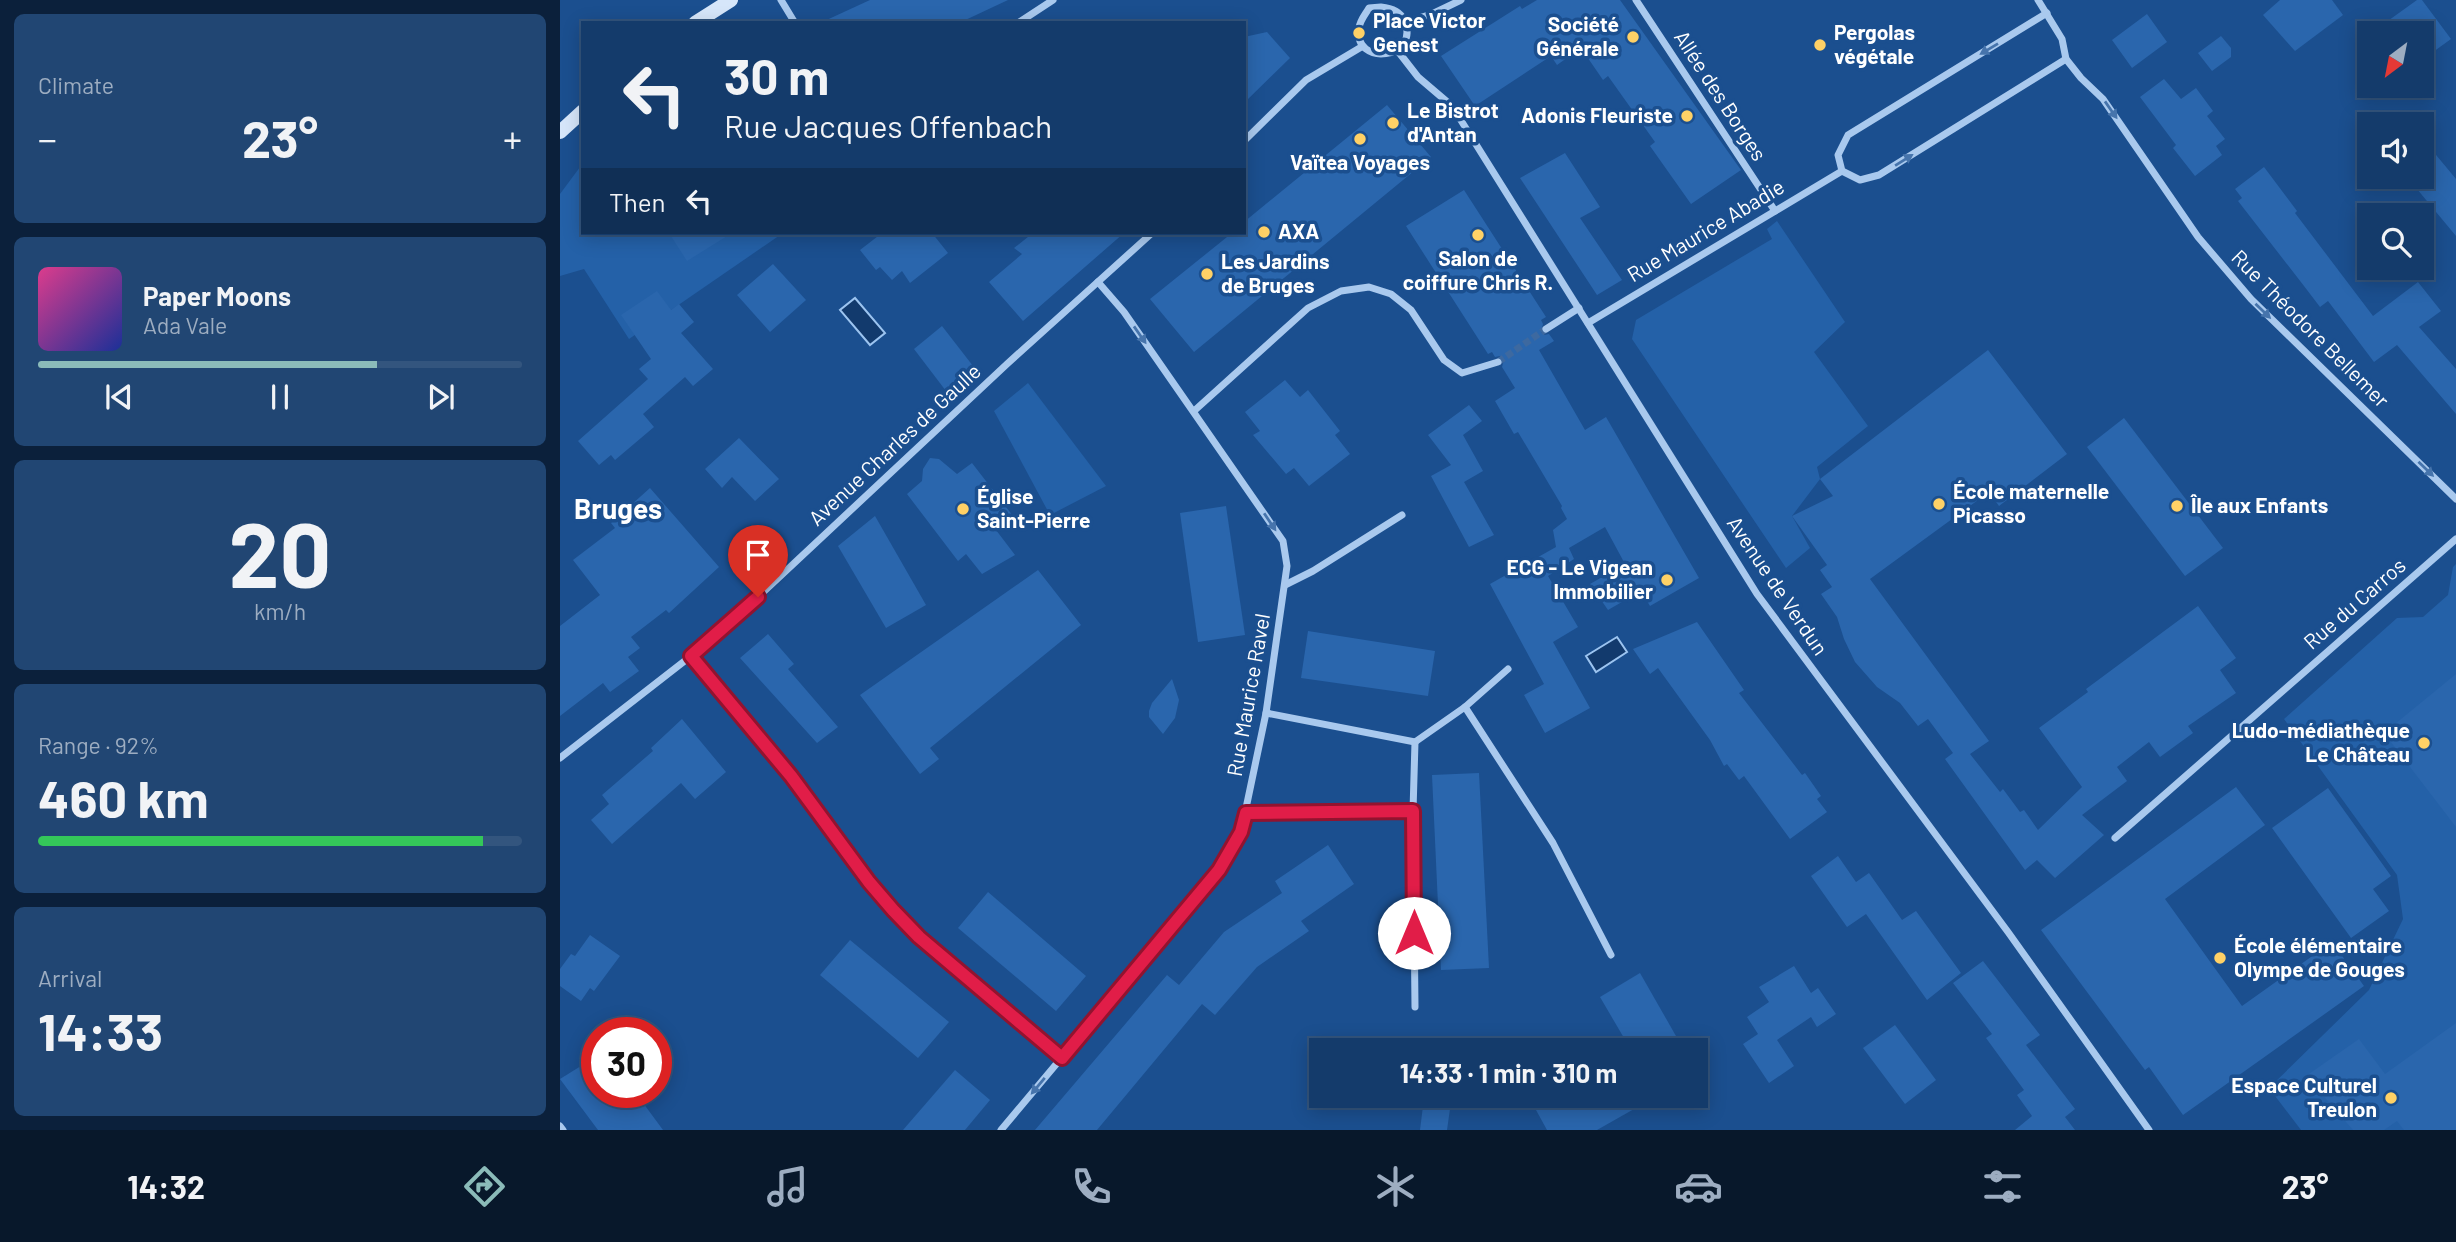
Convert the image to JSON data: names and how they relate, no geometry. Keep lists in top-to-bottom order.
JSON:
{
  "streets": {
    "street": [
      "Allée des Borges",
      "Rue Maurice Abadie",
      "Rue Théodore Bellemer",
      "Avenue Charles de Gaulle",
      "Avenue de Verdun",
      "Rue du Carros",
      "Rue Maurice Ravel"
    ]
  },
  "crossings": [
    ["Allée des Borges", "Rue Maurice Abadie"],
    ["Rue Maurice Abadie", "Avenue de Verdun"],
    ["Avenue Charles de Gaulle", "Rue Maurice Ravel"]
  ],
  "one_way": ["Rue Théodore Bellemer", "Rue Maurice Ravel"],
  "districts": ["Bruges"],
  "places": [
    "Place Victor Genest",
    "Société Générale",
    "Pergolas végétale",
    "Adonis Fleuriste",
    "Le Bistrot d'Antan",
    "Vaïtea Voyages",
    "AXA",
    "Salon de coiffure Chris R.",
    "Les Jardins de Bruges",
    "École maternelle Picasso",
    "Île aux Enfants",
    "Église Saint-Pierre",
    "ECG - Le Vigean Immobilier",
    "Ludo-médiathèque Le Château",
    "École élémentaire Olympe de Gouges",
    "Espace Culturel Treulon"
  ],
  "north": "bottom left",
  "page": {
    "tile": [
      "Climate",
      ["20", "km/h"],
      ["Range · 92%", "460 km"],
      ["Arrival", "14:33"]
    ],
    "turn": ["30 m", "Rue Jacques Offenbach"],
    "heat": ["−", "23°", "+"],
    "then": "Then",
    "song": ["Paper Moons", "Ada Vale"],
    "limit": "30",
    "trip": "14:33 · 1 min · 310 m",
    "tabs": ["14:32", "23°"]
  }
}
